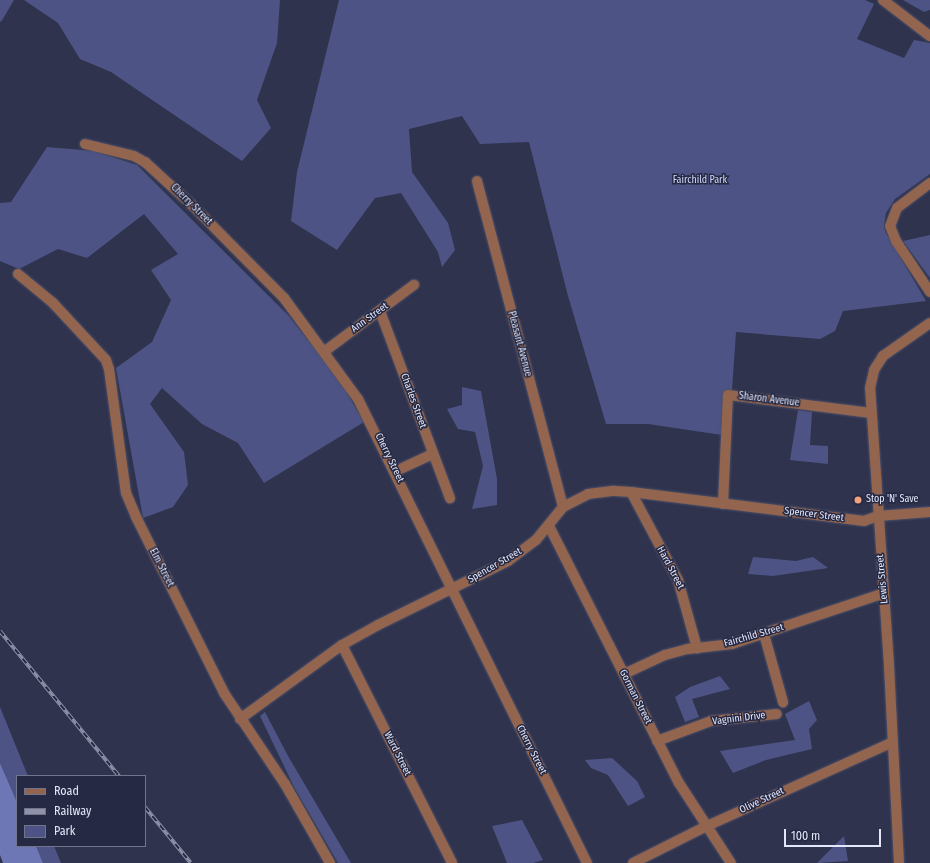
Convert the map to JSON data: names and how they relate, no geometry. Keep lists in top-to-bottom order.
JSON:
{
  "streets": {
    "street": [
      "Cherry Street",
      "Ann Street",
      "Pleasant Avenue",
      "Sharon Avenue",
      "Charles Street",
      "Spencer Street",
      "Elm Street",
      "Hard Street",
      "Lewis Street",
      "Fairchild Street",
      "Gorman Street",
      "Vagnini Drive",
      "Ward Street",
      "Olive Street"
    ]
  },
  "crossings": [
    ["Cherry Street", "Ann Street"],
    ["Cherry Street", "Spencer Street"],
    ["Ann Street", "Charles Street"],
    ["Pleasant Avenue", "Spencer Street"],
    ["Sharon Avenue", "Spencer Street"],
    ["Sharon Avenue", "Lewis Street"],
    ["Spencer Street", "Elm Street"],
    ["Spencer Street", "Hard Street"],
    ["Spencer Street", "Lewis Street"],
    ["Spencer Street", "Gorman Street"],
    ["Spencer Street", "Ward Street"],
    ["Hard Street", "Fairchild Street"],
    ["Lewis Street", "Fairchild Street"],
    ["Lewis Street", "Olive Street"],
    ["Fairchild Street", "Gorman Street"],
    ["Gorman Street", "Vagnini Drive"],
    ["Gorman Street", "Olive Street"]
  ],
  "parks": ["Fairchild Park"],
  "places": ["Stop 'N' Save"],
  "legend": ["Road", "Railway", "Park"],
  "scale_bar": "100 m"
}
